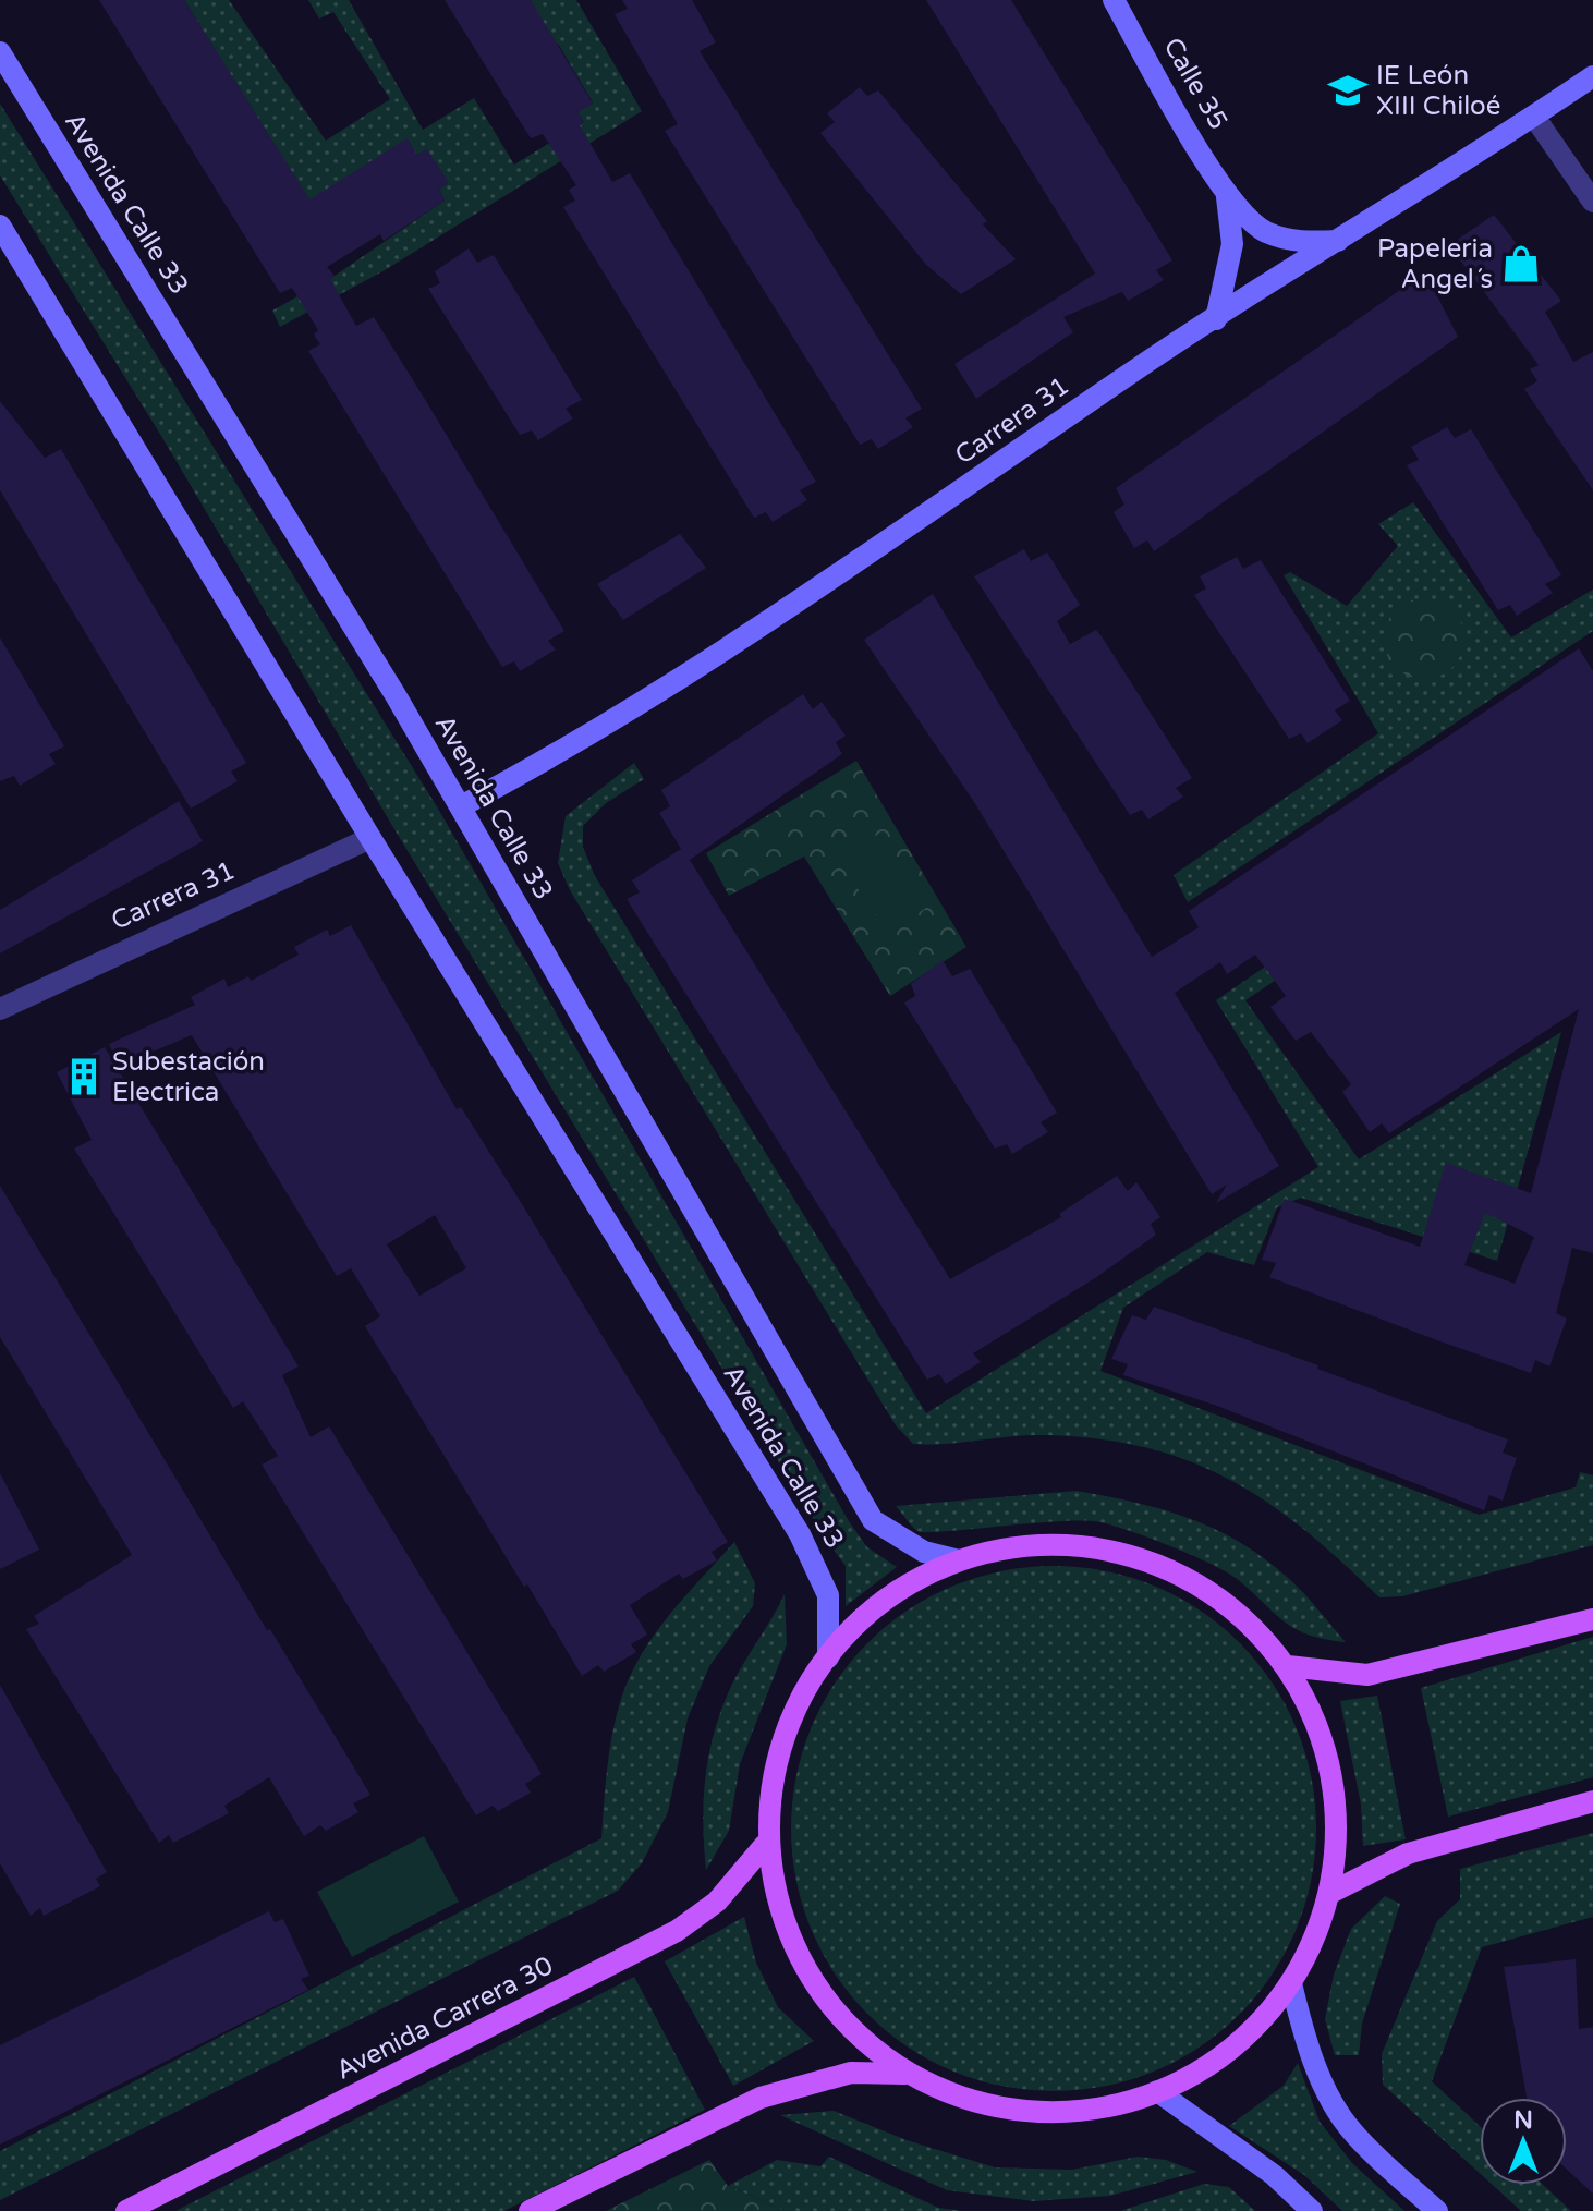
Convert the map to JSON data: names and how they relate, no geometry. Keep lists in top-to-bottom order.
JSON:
{
  "streets": {
    "main road": [
      "Calle 35",
      "Avenida Calle 33",
      "Carrera 31",
      "Avenida Carrera 30"
    ]
  },
  "crossings": [
    ["Calle 35", "Carrera 31"],
    ["Avenida Calle 33", "Carrera 31"]
  ],
  "places": {
    "school or university": ["IE León XIII Chiloé"],
    "shop": ["Papeleria Angel´s"],
    "building": ["Subestación Electrica"]
  },
  "north": "top"
}
